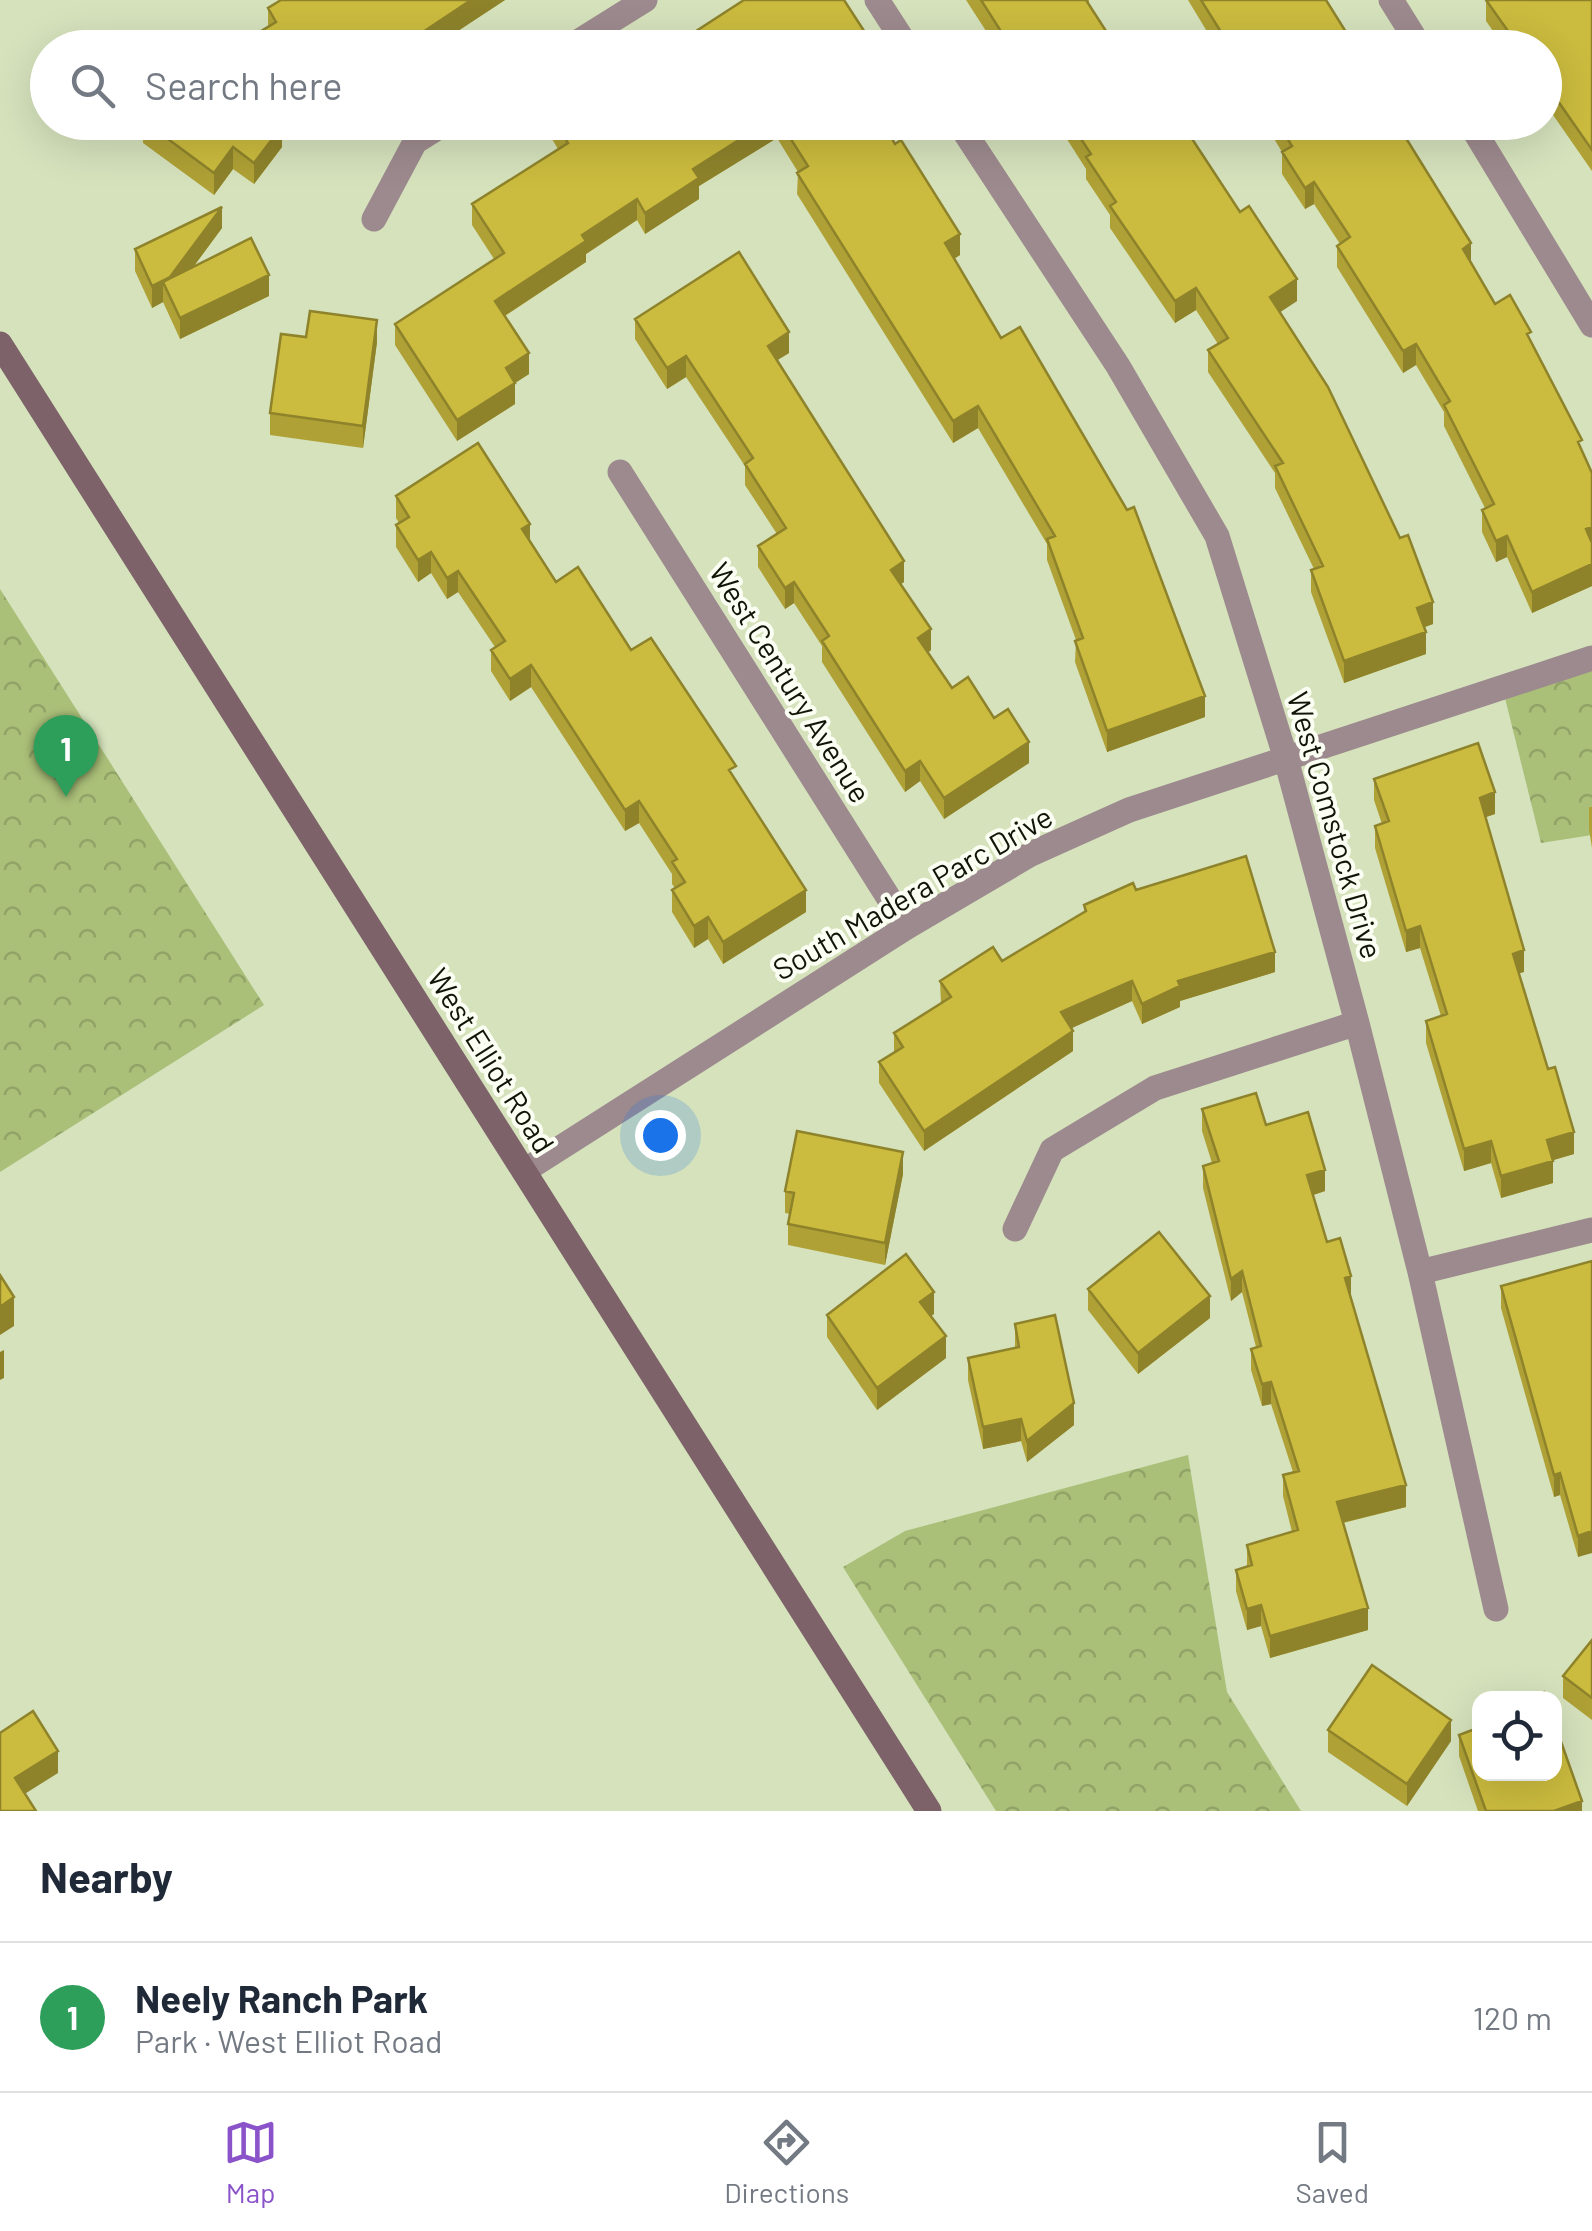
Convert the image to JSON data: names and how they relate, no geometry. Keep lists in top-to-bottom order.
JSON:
{
  "streets": {
    "main road": ["West Elliot Road"],
    "street": ["West Century Avenue", "West Comstock Drive", "South Madera Parc Drive"]
  },
  "crossings": [
    ["West Century Avenue", "South Madera Parc Drive"],
    ["West Comstock Drive", "South Madera Parc Drive"],
    ["South Madera Parc Drive", "West Elliot Road"]
  ],
  "page": {
    "search": "Search here",
    "pins": "1",
    "heading": "Nearby",
    "list": [
      {
        "mark": "1",
        "name": "Neely Ranch Park",
        "note": "Park · West Elliot Road",
        "value": "120 m"
      }
    ],
    "nav": ["Map", "Directions", "Saved"]
  }
}
